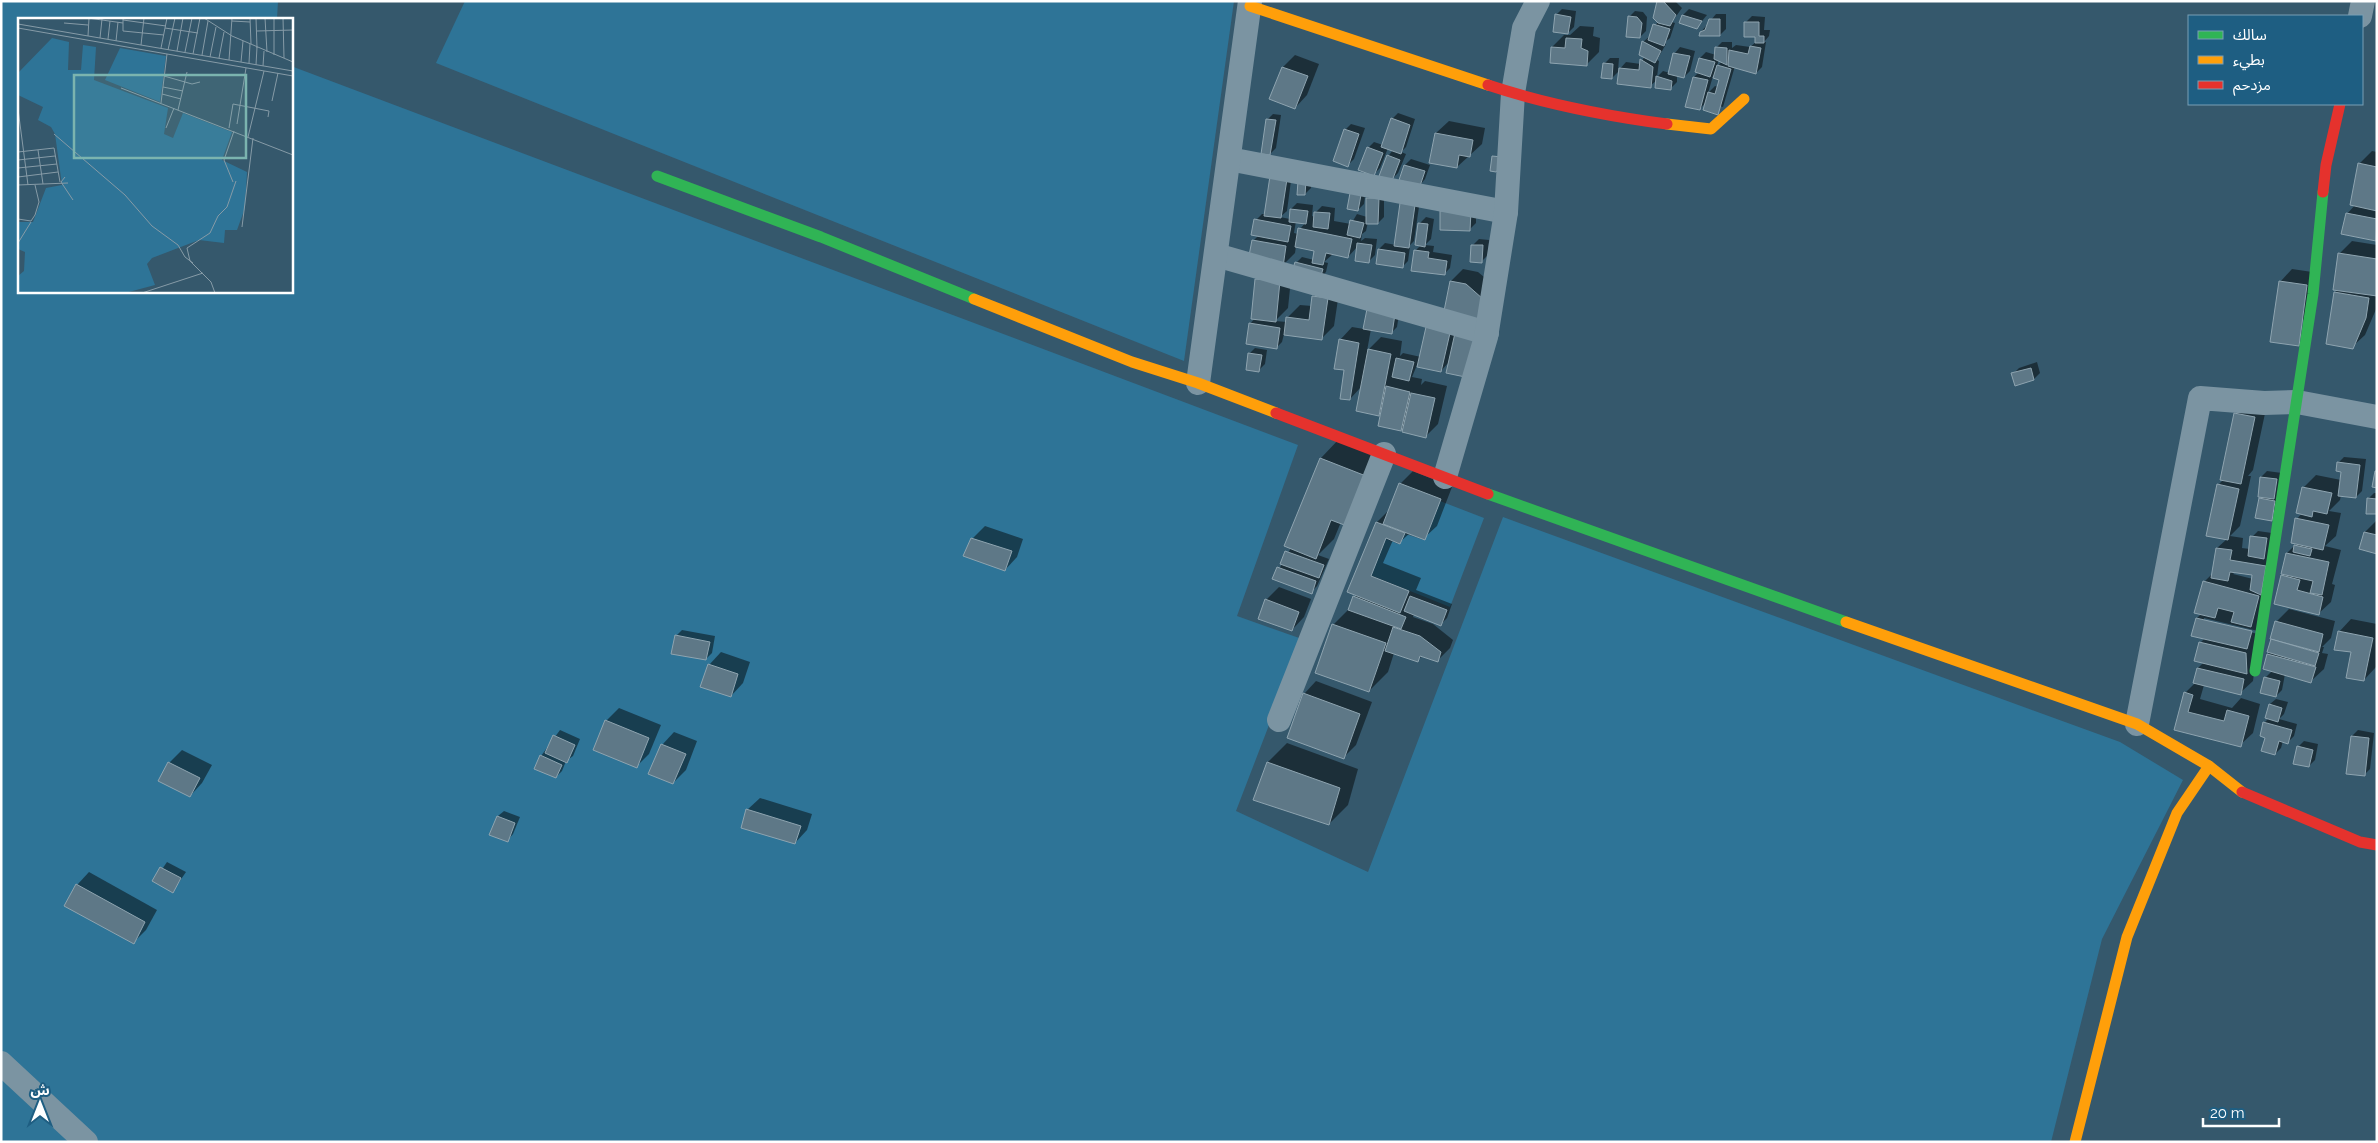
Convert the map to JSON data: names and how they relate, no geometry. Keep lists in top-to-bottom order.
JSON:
{
  "legend": ["سالك", "بطيء", "مزدحم"],
  "scale_bar": "20 m",
  "north": "top"
}
